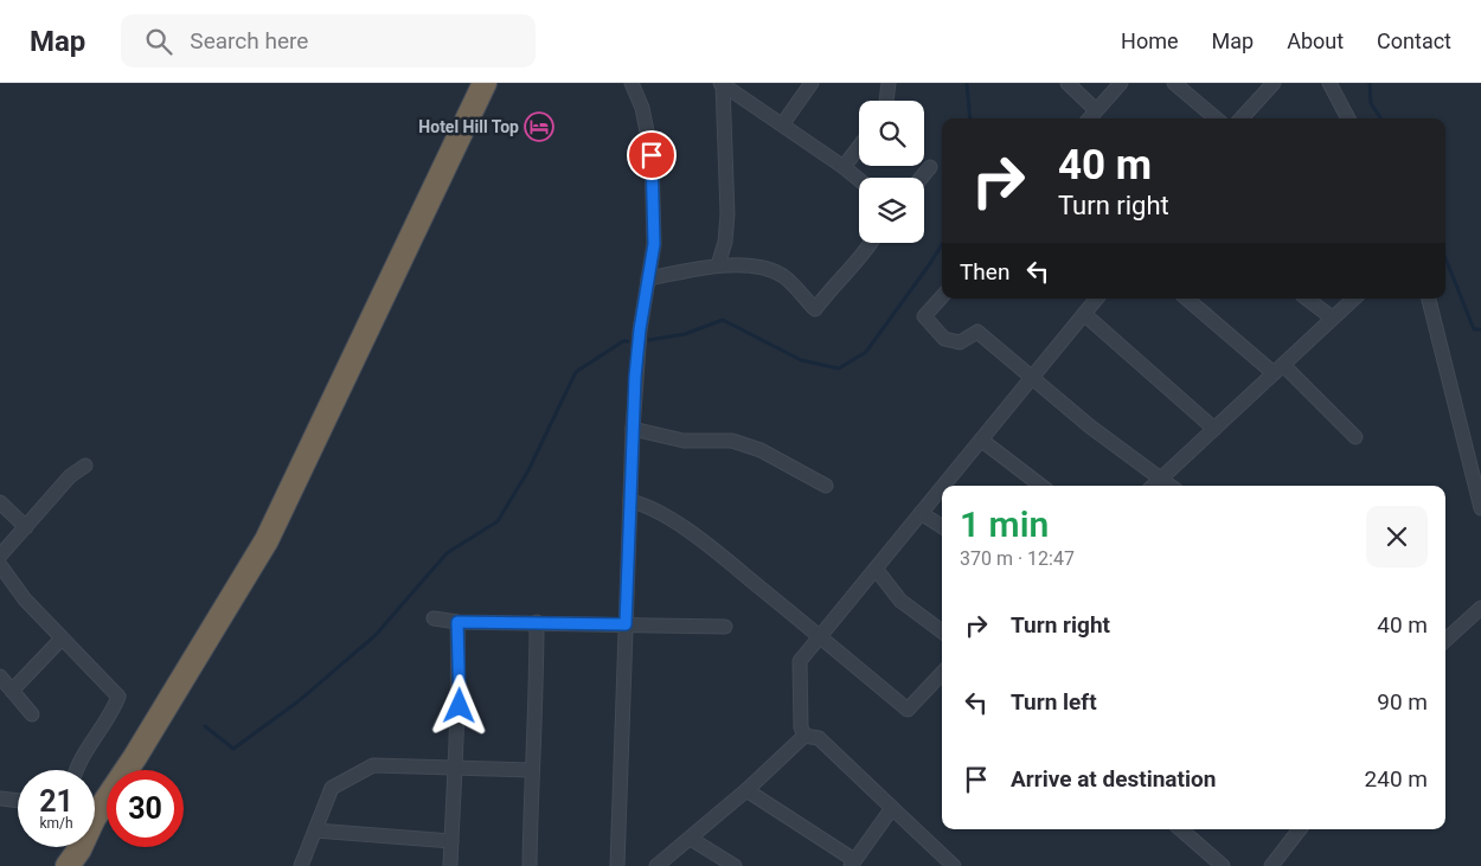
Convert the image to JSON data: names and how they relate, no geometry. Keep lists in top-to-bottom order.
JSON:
{
  "places": {
    "hotel": ["Hotel Hill Top"]
  },
  "page": {
    "header": "Map",
    "search": "Search here",
    "nav": [
      "Home",
      "Map",
      "About",
      "Contact"
    ],
    "turn": ["40 m", "Turn right"],
    "then": "Then",
    "heading": ["1 min", "370 m · 12:47"],
    "list": [
      {
        "name": "Turn right",
        "value": "40 m"
      },
      {
        "name": "Turn left",
        "value": "90 m"
      },
      {
        "name": "Arrive at destination",
        "value": "240 m"
      }
    ],
    "speed": "21 km/h",
    "limit": "30"
  }
}
